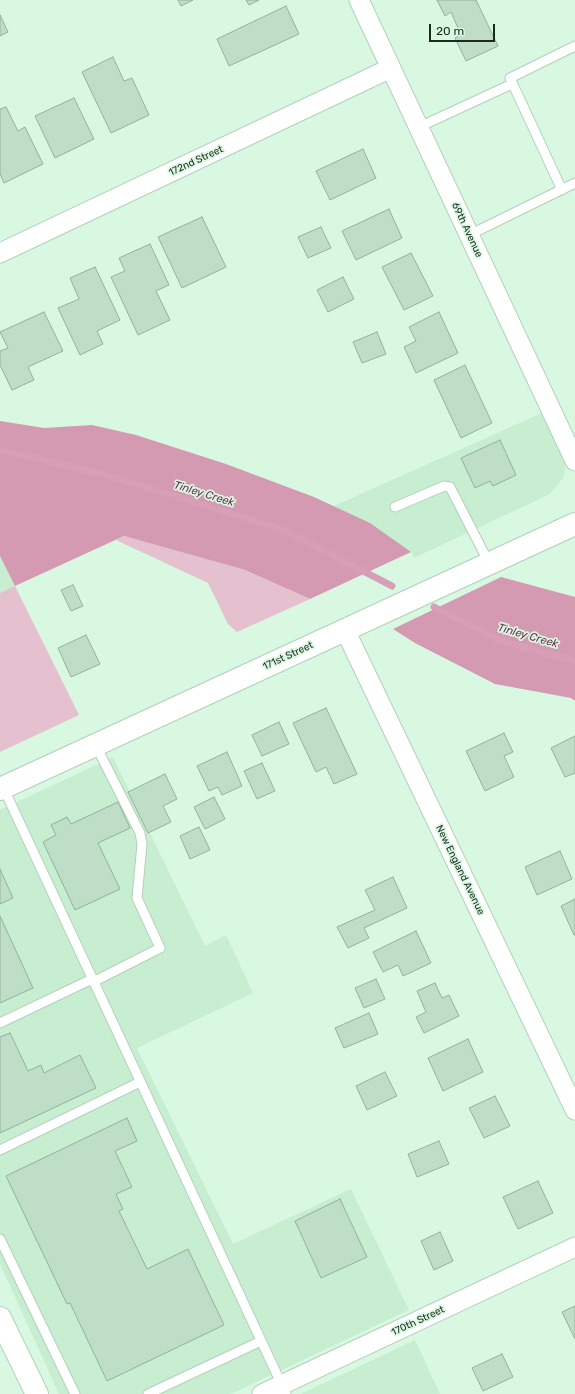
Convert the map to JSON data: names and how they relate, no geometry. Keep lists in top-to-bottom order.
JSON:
{
  "streets": {
    "street": [
      "172nd Street",
      "69th Avenue",
      "171st Street",
      "New England Avenue",
      "170th Street"
    ]
  },
  "crossings": [
    ["172nd Street", "69th Avenue"],
    ["171st Street", "New England Avenue"]
  ],
  "water": ["Tinley Creek"],
  "scale_bar": "20 m"
}
